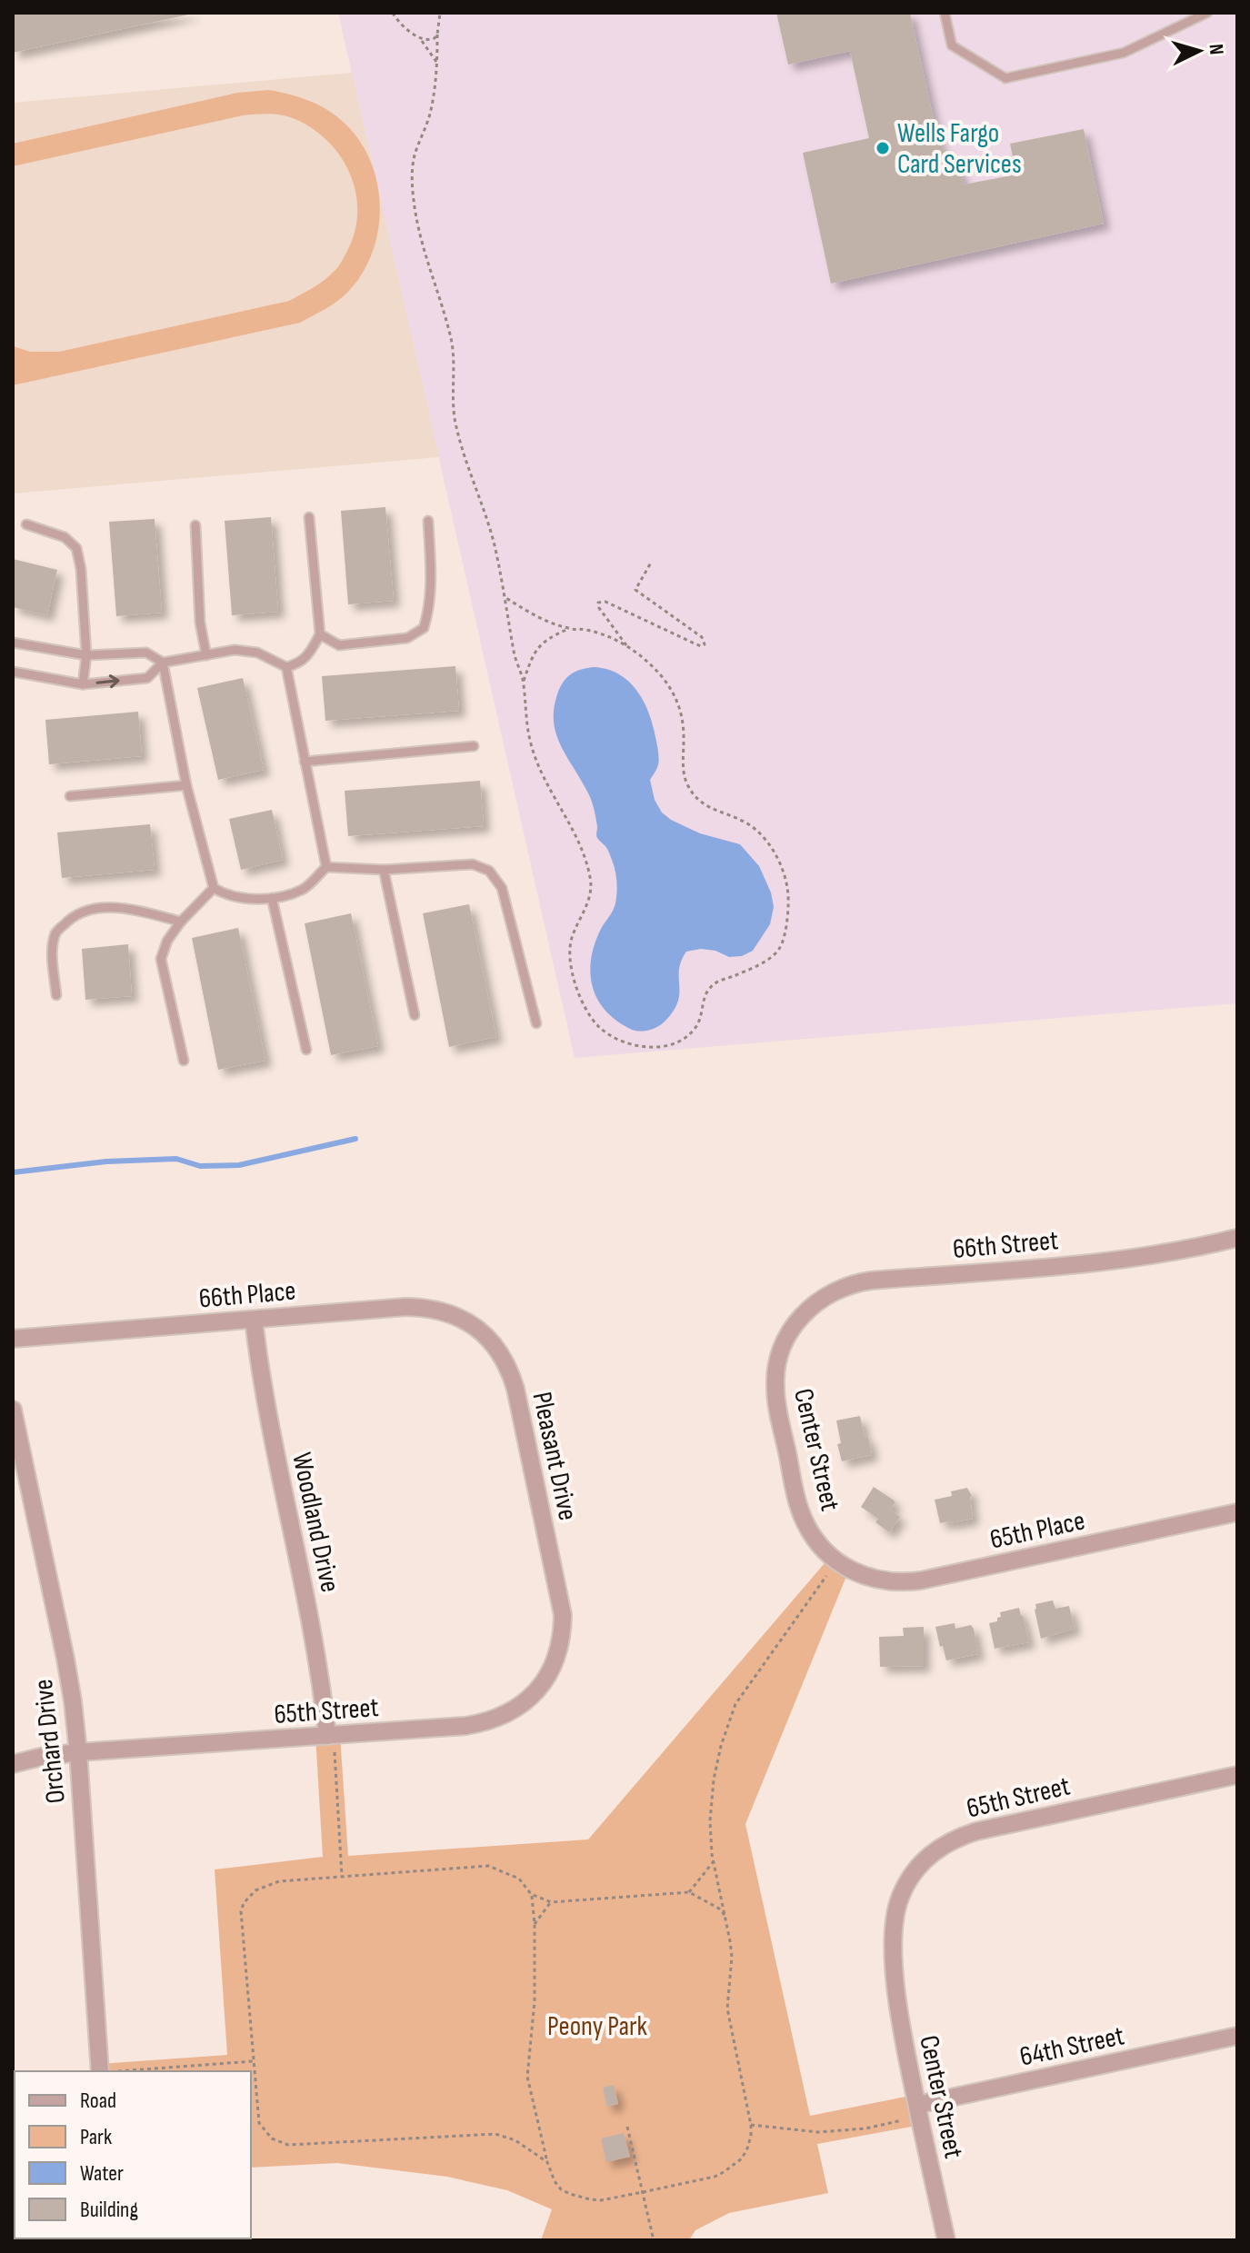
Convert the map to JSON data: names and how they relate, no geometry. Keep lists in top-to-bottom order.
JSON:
{
  "streets": {
    "street": [
      "66th Street",
      "66th Place",
      "Center Street",
      "Pleasant Drive",
      "Woodland Drive",
      "65th Place",
      "65th Street",
      "Orchard Drive",
      "64th Street"
    ]
  },
  "crossings": [
    ["66th Street", "Center Street"],
    ["66th Place", "Pleasant Drive"],
    ["66th Place", "Woodland Drive"],
    ["Center Street", "65th Place"],
    ["Center Street", "65th Street"],
    ["Center Street", "64th Street"],
    ["Pleasant Drive", "65th Street"],
    ["Woodland Drive", "65th Street"],
    ["65th Street", "Orchard Drive"]
  ],
  "parks": ["Peony Park"],
  "places": ["Wells Fargo Card Services"],
  "legend": [
    "Road",
    "Park",
    "Water",
    "Building"
  ],
  "north": "right"
}
